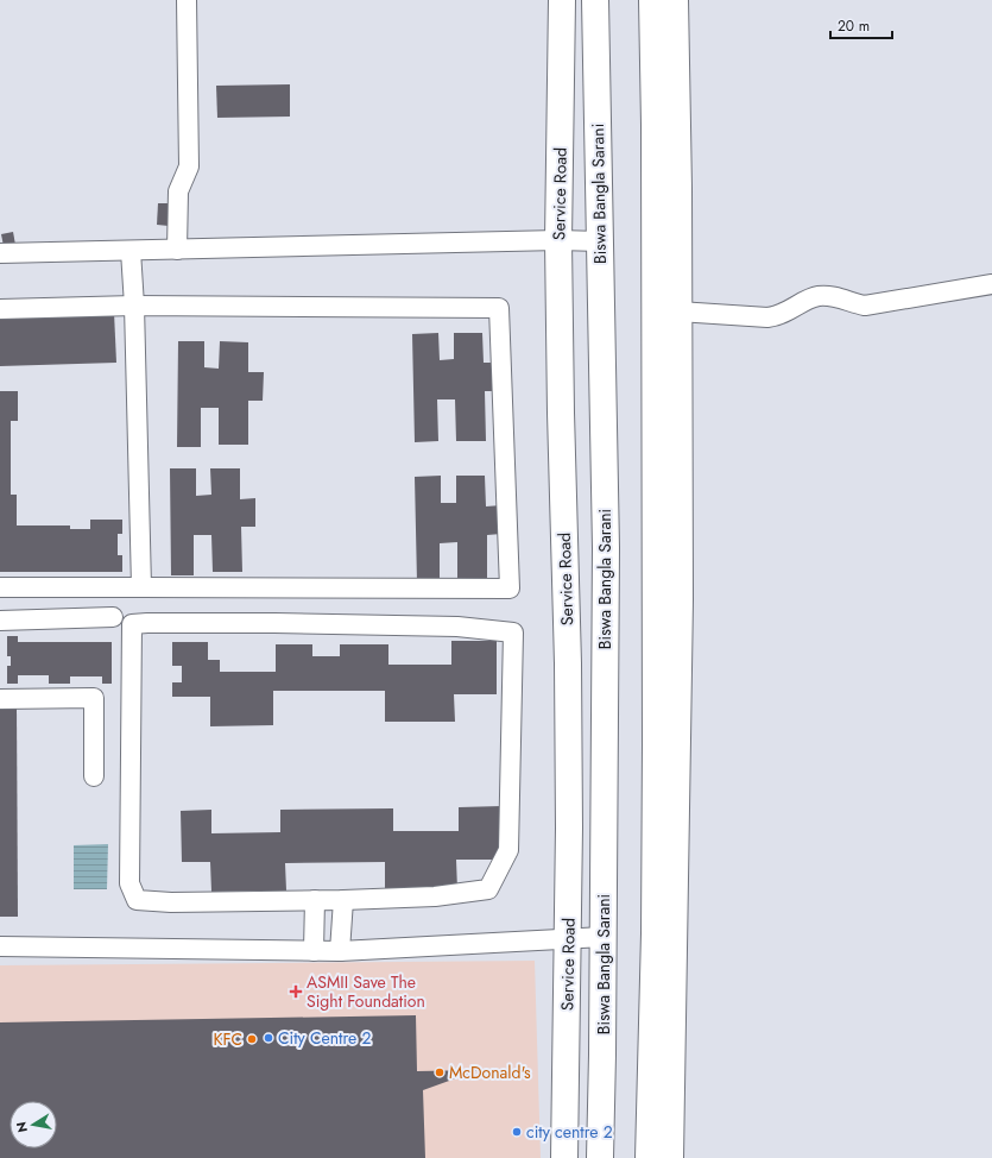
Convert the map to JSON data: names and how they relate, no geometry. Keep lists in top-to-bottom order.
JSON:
{
  "streets": {
    "street": ["Service Road", "Biswa Bangla Sarani"]
  },
  "places": {
    "health": ["ASMII Save The Sight Foundation"],
    "other": [
      "City Centre 2",
      "KFC",
      "McDonald's",
      "city centre 2"
    ]
  },
  "scale_bar": "20 m",
  "north": "left"
}
